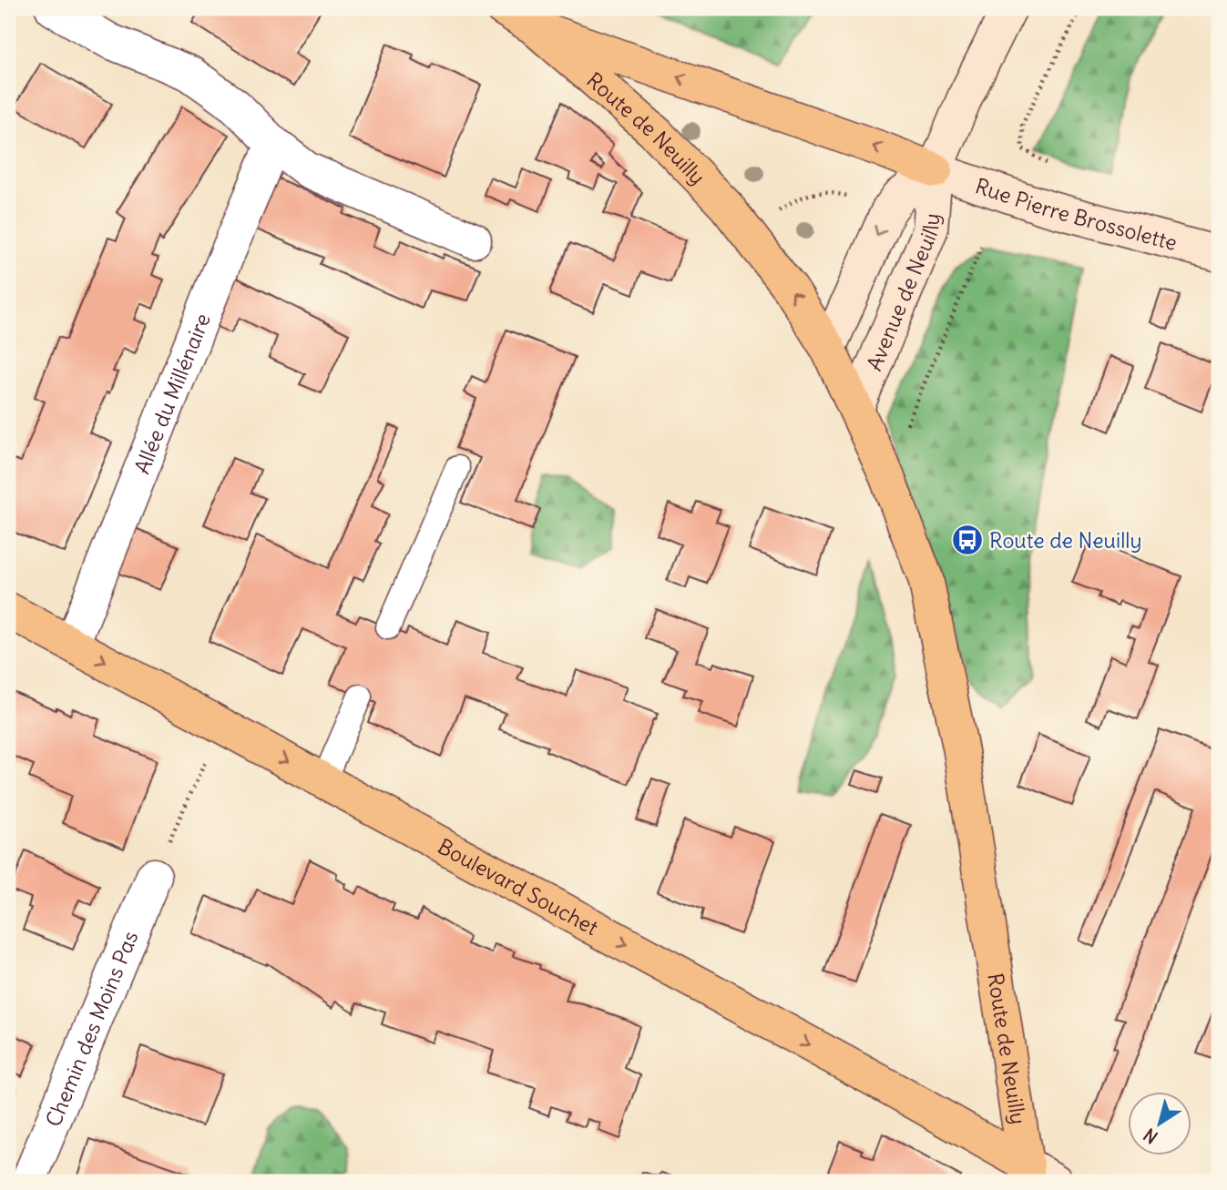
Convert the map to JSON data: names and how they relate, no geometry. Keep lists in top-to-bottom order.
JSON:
{
  "streets": {
    "main road": [
      "Route de Neuilly",
      "Rue Pierre Brossolette",
      "Avenue de Neuilly",
      "Boulevard Souchet"
    ],
    "street": ["Allée du Millénaire", "Chemin des Moins Pas"]
  },
  "crossings": [
    ["Route de Neuilly", "Avenue de Neuilly"],
    ["Route de Neuilly", "Boulevard Souchet"],
    ["Rue Pierre Brossolette", "Avenue de Neuilly"],
    ["Allée du Millénaire", "Boulevard Souchet"]
  ],
  "one_way": ["Boulevard Souchet"],
  "places": {
    "bus stop": ["Route de Neuilly"]
  },
  "north": "bottom left"
}
